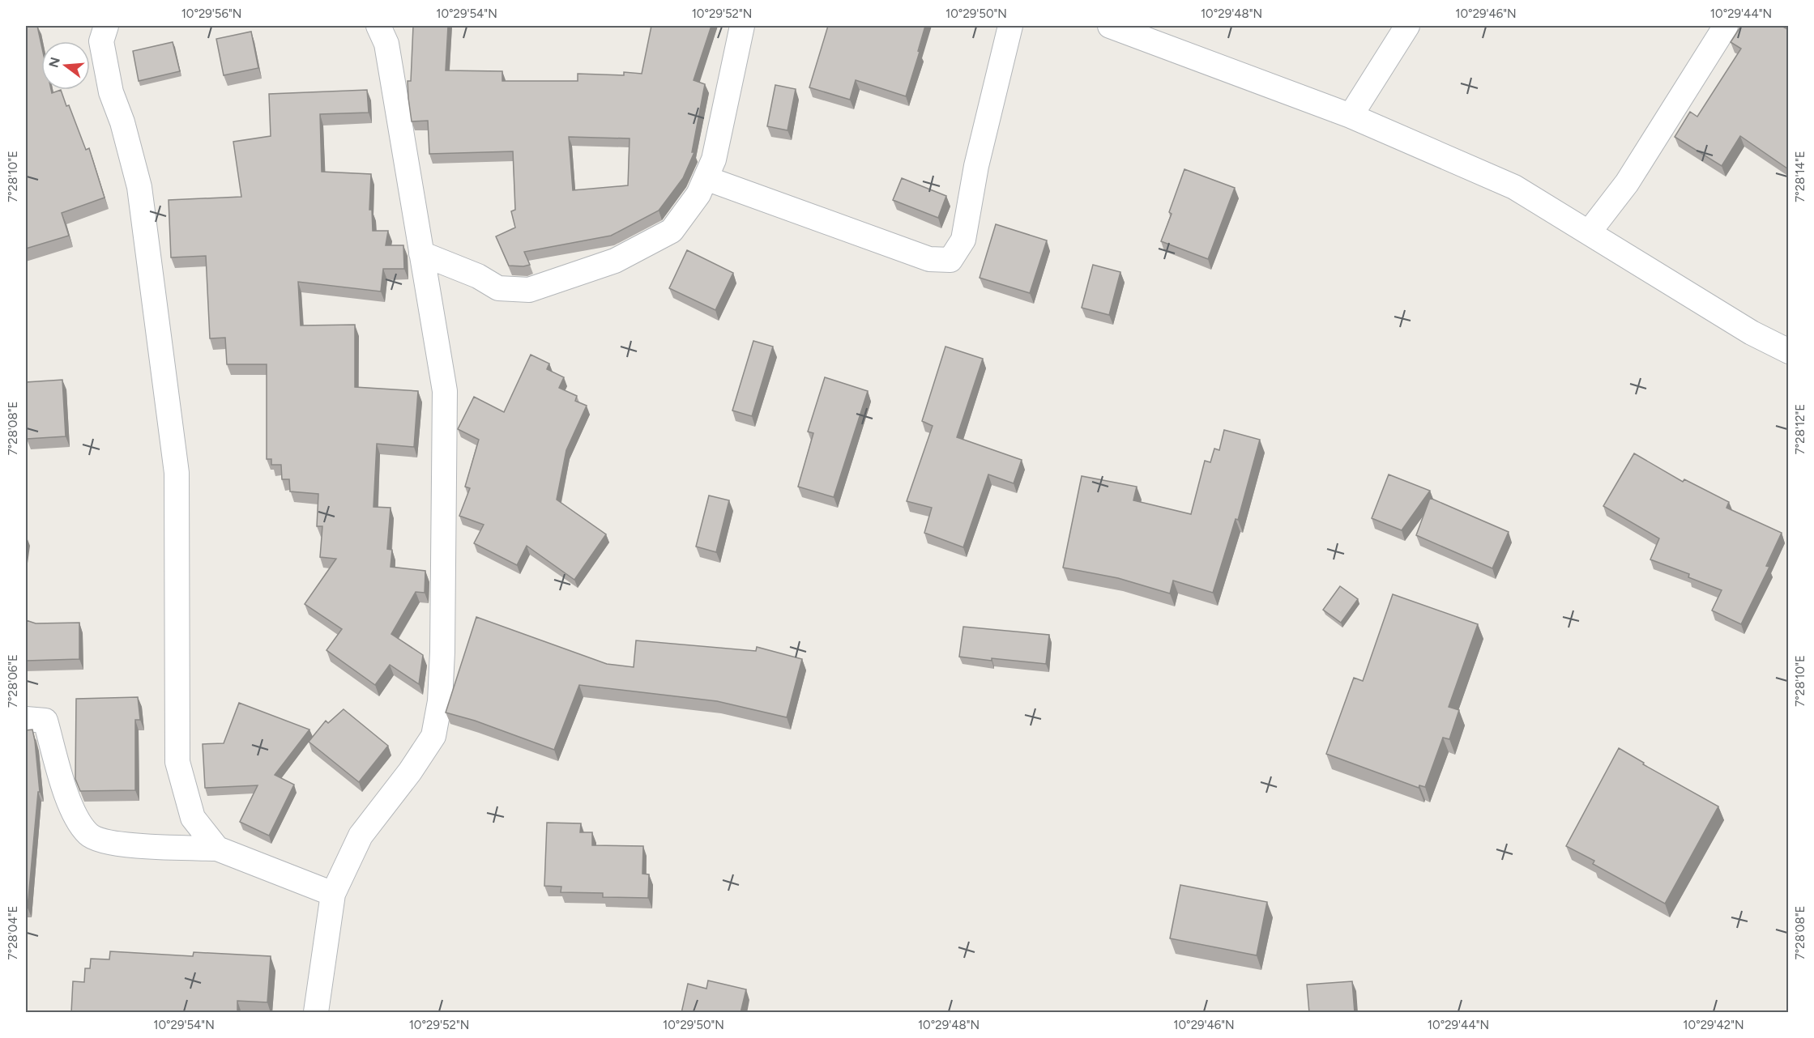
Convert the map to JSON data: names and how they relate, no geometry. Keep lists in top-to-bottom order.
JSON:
{
  "north": "left",
  "coordinates": [
    "10°29'56\"N",
    "10°29'54\"N",
    "10°29'52\"N",
    "10°29'50\"N",
    "10°29'48\"N",
    "10°29'46\"N",
    "10°29'44\"N",
    "7°28'10\"E",
    "7°28'14\"E",
    "7°28'08\"E",
    "7°28'12\"E",
    "7°28'06\"E",
    "7°28'04\"E",
    "10°29'42\"N"
  ]
}
